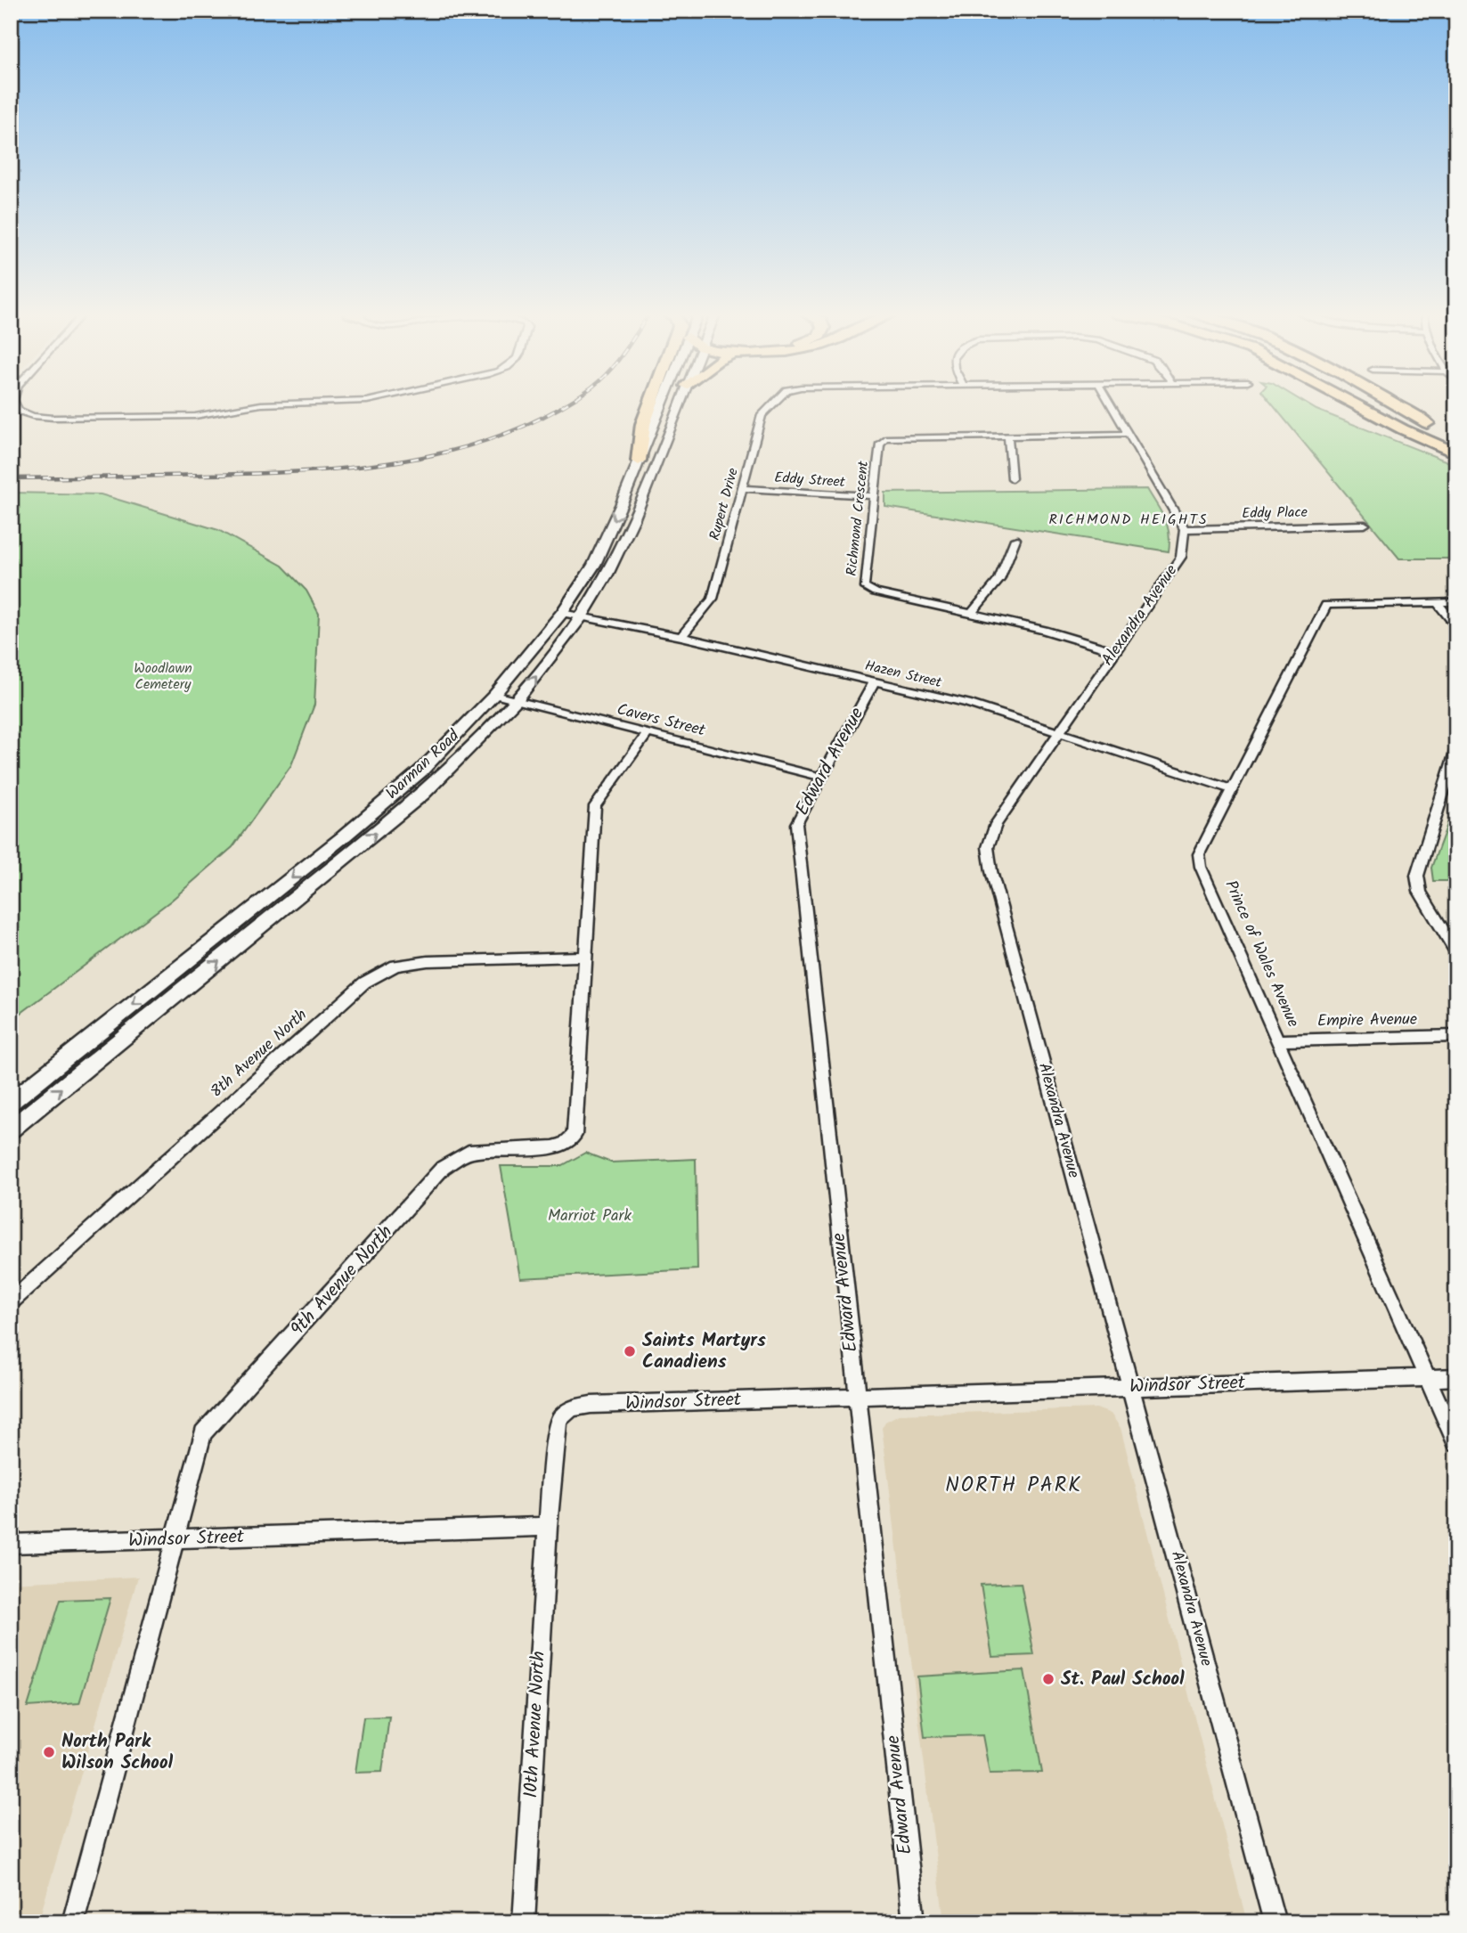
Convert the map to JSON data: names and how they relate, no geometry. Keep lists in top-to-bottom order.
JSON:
{
  "streets": {
    "main road": ["Warman Road"],
    "street": [
      "Eddy Street",
      "Rupert Drive",
      "Eddy Place",
      "Richmond Crescent",
      "Alexandra Avenue",
      "Hazen Street",
      "Cavers Street",
      "Edward Avenue",
      "Prince of Wales Avenue",
      "Empire Avenue",
      "8th Avenue North",
      "9th Avenue North",
      "Windsor Street",
      "10th Avenue North"
    ]
  },
  "crossings": [
    ["Eddy Street", "Rupert Drive"],
    ["Eddy Street", "Richmond Crescent"],
    ["Rupert Drive", "Hazen Street"],
    ["Eddy Place", "Alexandra Avenue"],
    ["Richmond Crescent", "Alexandra Avenue"],
    ["Alexandra Avenue", "Hazen Street"],
    ["Alexandra Avenue", "Windsor Street"],
    ["Hazen Street", "Edward Avenue"],
    ["Hazen Street", "Warman Road"],
    ["Hazen Street", "Prince of Wales Avenue"],
    ["Cavers Street", "Edward Avenue"],
    ["Cavers Street", "Warman Road"],
    ["Cavers Street", "9th Avenue North"],
    ["Edward Avenue", "Windsor Street"],
    ["Prince of Wales Avenue", "Empire Avenue"],
    ["Prince of Wales Avenue", "Windsor Street"],
    ["8th Avenue North", "9th Avenue North"],
    ["9th Avenue North", "Windsor Street"],
    ["Windsor Street", "10th Avenue North"]
  ],
  "districts": ["RICHMOND HEIGHTS", "NORTH PARK"],
  "parks": ["Woodlawn Cemetery", "Marriot Park"],
  "places": ["Saints Martyrs Canadiens", "St. Paul School", "North Park Wilson School"]
}
